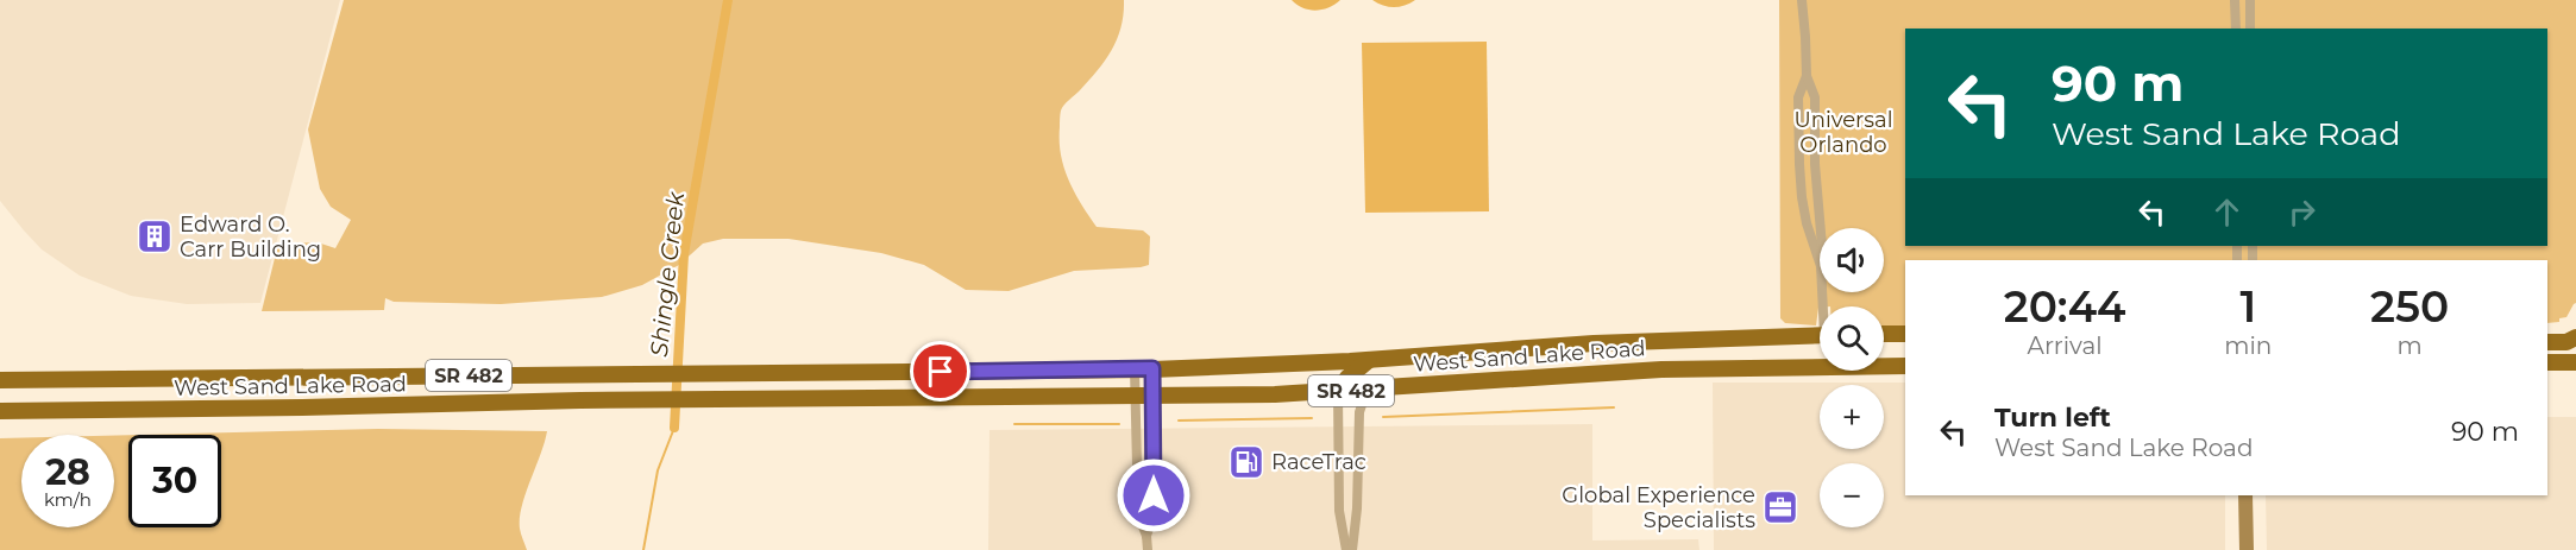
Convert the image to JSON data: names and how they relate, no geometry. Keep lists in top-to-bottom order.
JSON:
{
  "streets": {
    "main road": ["West Sand Lake Road", "SR 482"]
  },
  "water": ["Shingle Creek"],
  "parks": ["Universal Orlando"],
  "places": {
    "building": ["Edward O. Carr Building"],
    "fuel station": ["RaceTrac"],
    "office": ["Global Experience Specialists"]
  },
  "page": {
    "turn": ["90 m", "West Sand Lake Road"],
    "map_buttons": ["+", "−"],
    "eta": [
      "20:44",
      "Arrival",
      "1",
      "min",
      "250",
      "m"
    ],
    "list": [
      {
        "name": "Turn left",
        "note": "West Sand Lake Road",
        "value": "90 m"
      }
    ],
    "speed": "28 km/h",
    "limit": "30"
  }
}
